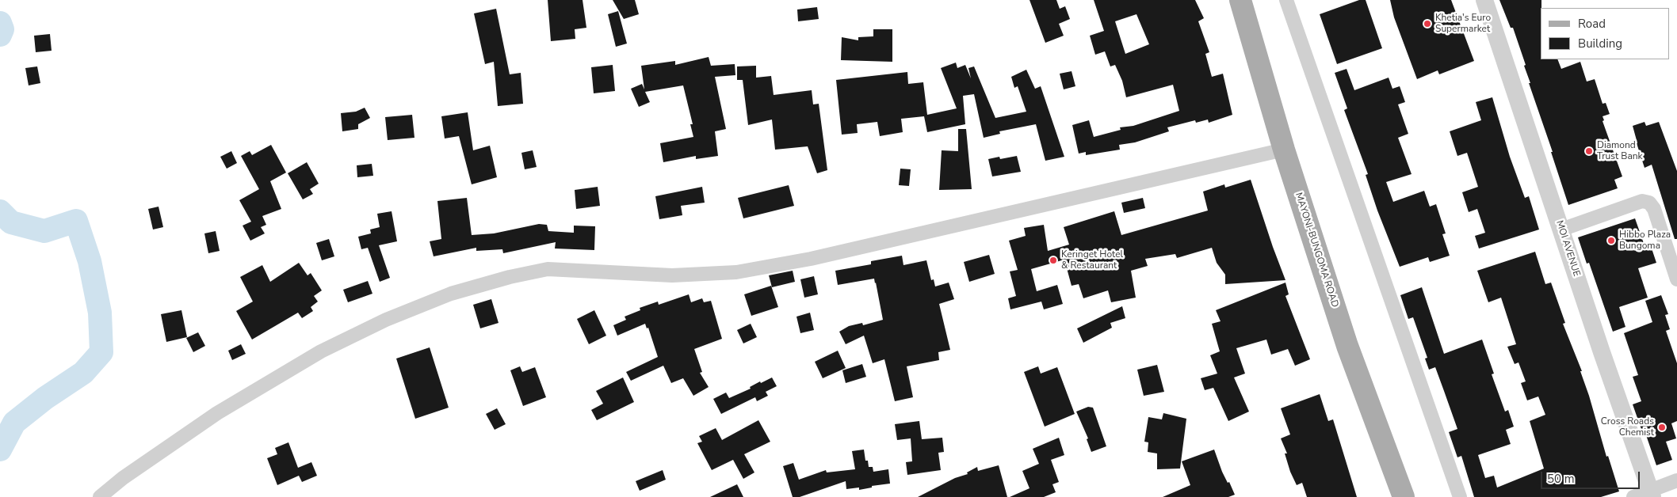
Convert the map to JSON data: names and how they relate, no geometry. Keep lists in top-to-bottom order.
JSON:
{
  "streets": {
    "main road": ["MAYONI-BUNGOMA ROAD"],
    "street": ["MOI AVENUE"]
  },
  "places": [
    "Khetia's Euro Supermarket",
    "Diamond Trust Bank",
    "Hibbo Plaza Bungoma",
    "Keringet Hotel & Restaurant",
    "Cross Roads Chemist"
  ],
  "legend": ["Road", "Building"],
  "scale_bar": "50 m"
}
